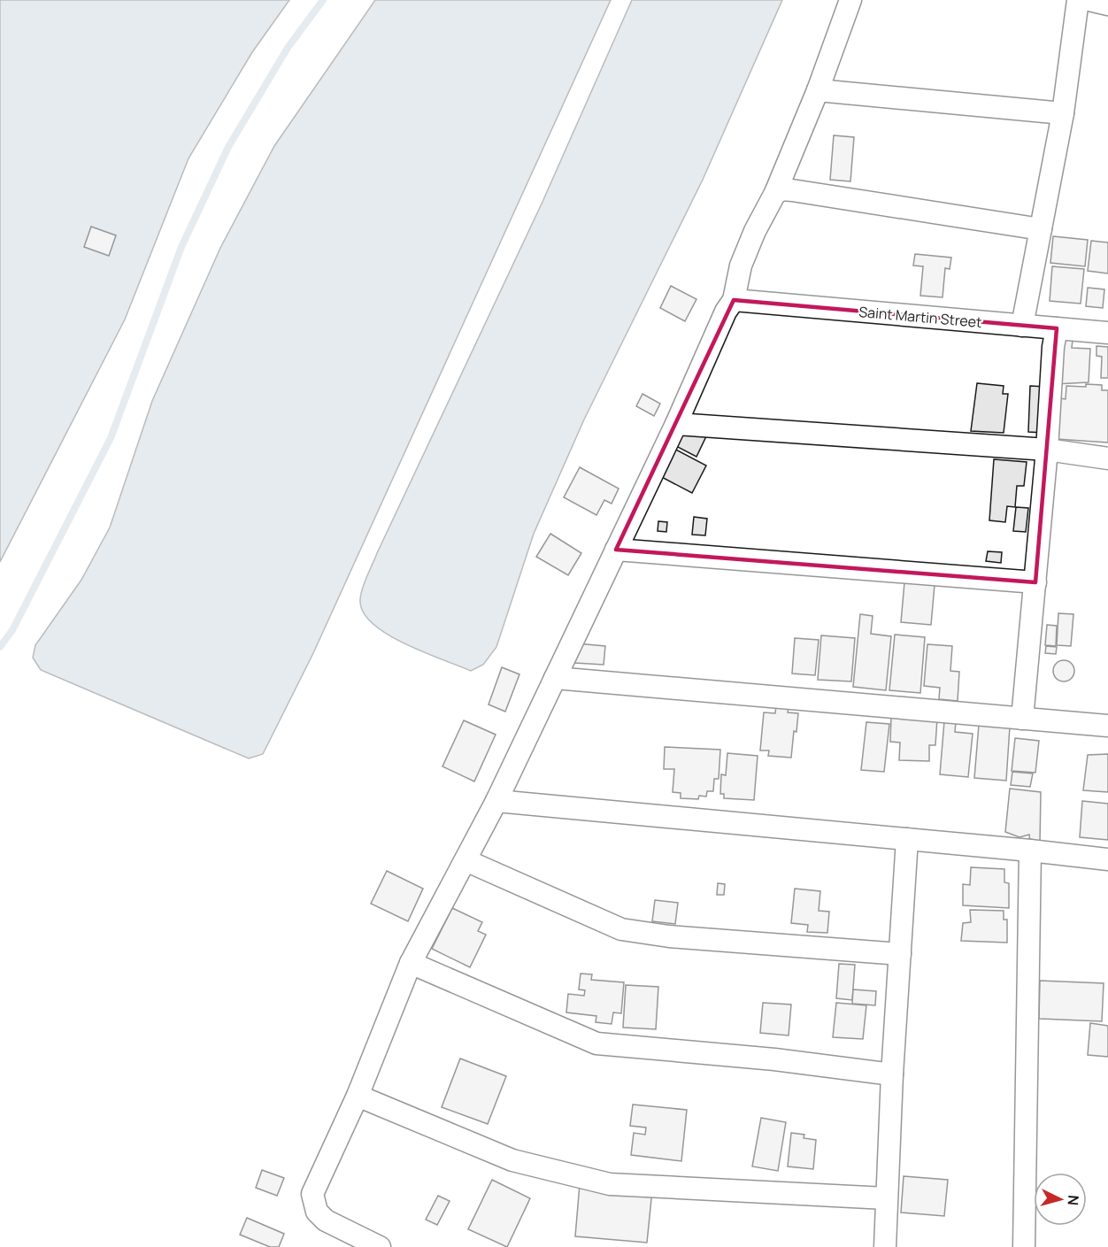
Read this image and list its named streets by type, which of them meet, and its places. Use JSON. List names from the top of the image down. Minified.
{"streets":{"street":["Saint Martin Street"]},"north":"right"}
